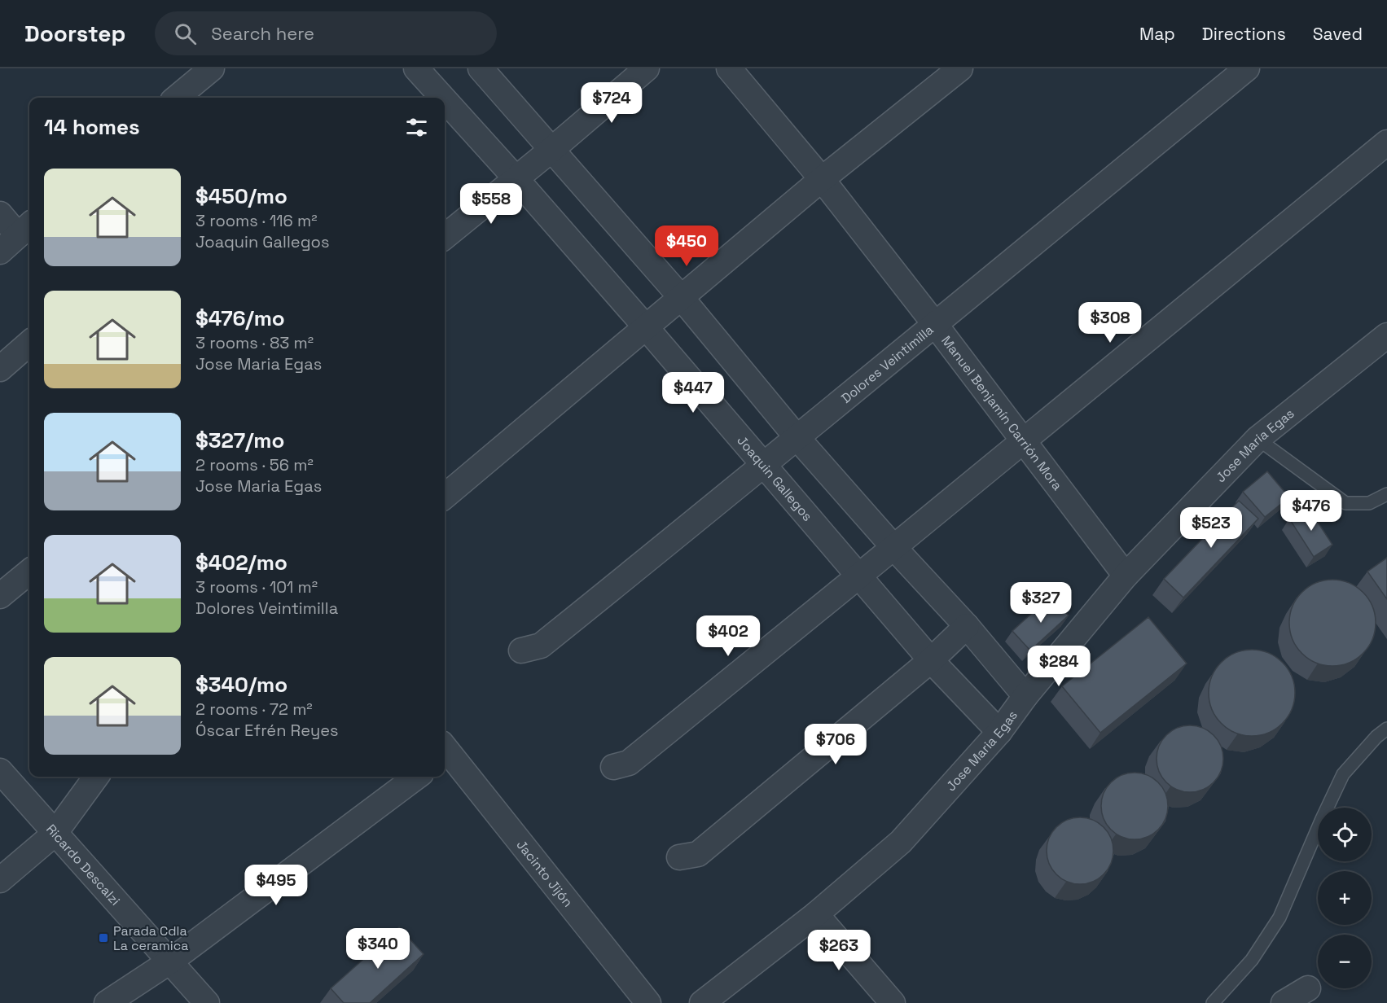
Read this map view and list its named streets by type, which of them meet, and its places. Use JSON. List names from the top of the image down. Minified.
{"streets":{"street":["Dolores Veintimilla","Manuel Benjamín Carrión Mora","Jose Maria Egas","Joaquin Gallegos","Ricardo Descalzi","Jacinto Jijón"]},"crossings":[["Dolores Veintimilla","Manuel Benjamín Carrión Mora"],["Dolores Veintimilla","Joaquin Gallegos"],["Manuel Benjamín Carrión Mora","Jose Maria Egas"],["Jose Maria Egas","Joaquin Gallegos"]],"places":{"transit":["Parada Cdla La ceramica"]},"page":{"header":"Doorstep","search":"Search here","nav":["Map","Directions","Saved"],"price":["$724","$558","$450","$308","$447","$476","$523","$327","$402","$284","$706","$495","$340","$263"],"heading":"14 homes","list":[{"name":"$450/mo","note":"3 rooms · 116 m² · Joaquin Gallegos"},{"name":"$476/mo","note":"3 rooms · 83 m² · Jose Maria Egas"},{"name":"$327/mo","note":"2 rooms · 56 m² · Jose Maria Egas"},{"name":"$402/mo","note":"3 rooms · 101 m² · Dolores Veintimilla"},{"name":"$340/mo","note":"2 rooms · 72 m² · Óscar Efrén Reyes"}],"map_buttons":["+","−"]}}
